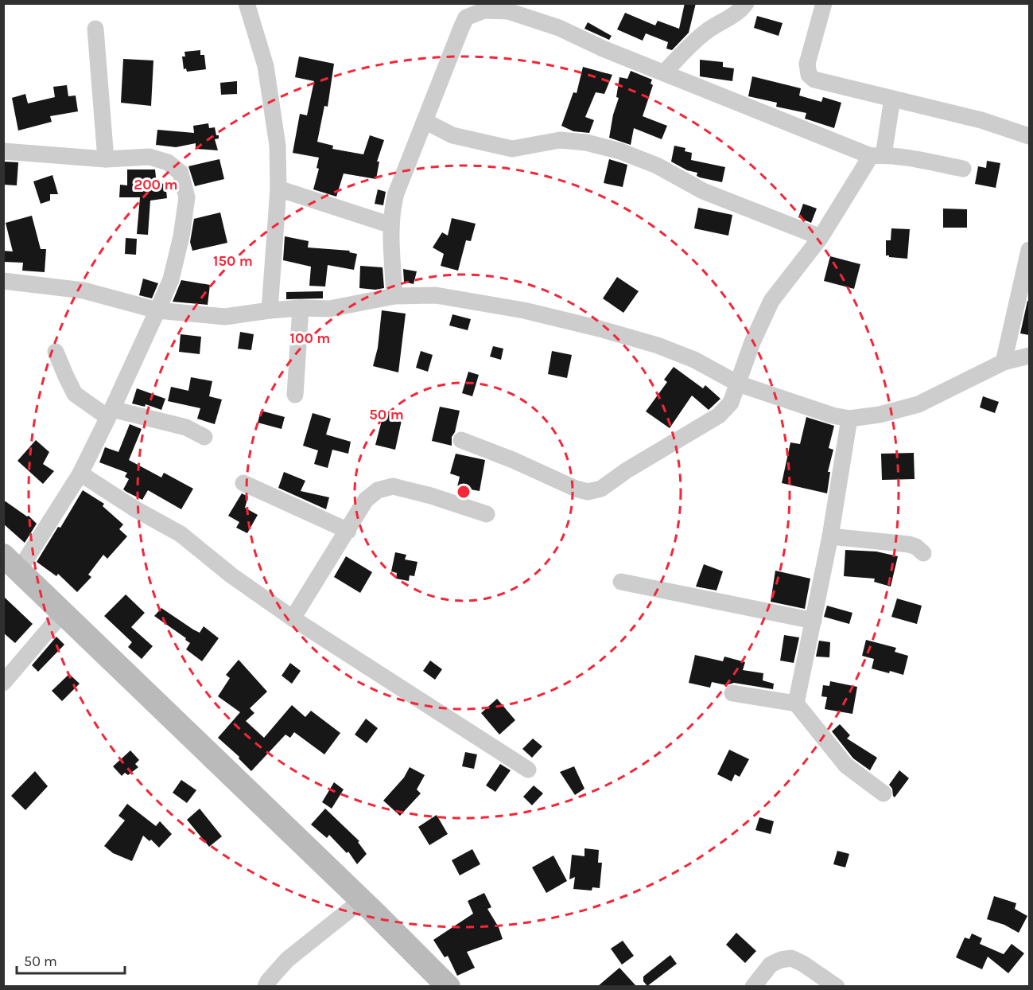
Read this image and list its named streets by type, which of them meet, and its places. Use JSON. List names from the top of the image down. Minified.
{"scale_bar":"50 m","rings":["200 m","150 m","100 m","50 m"]}
